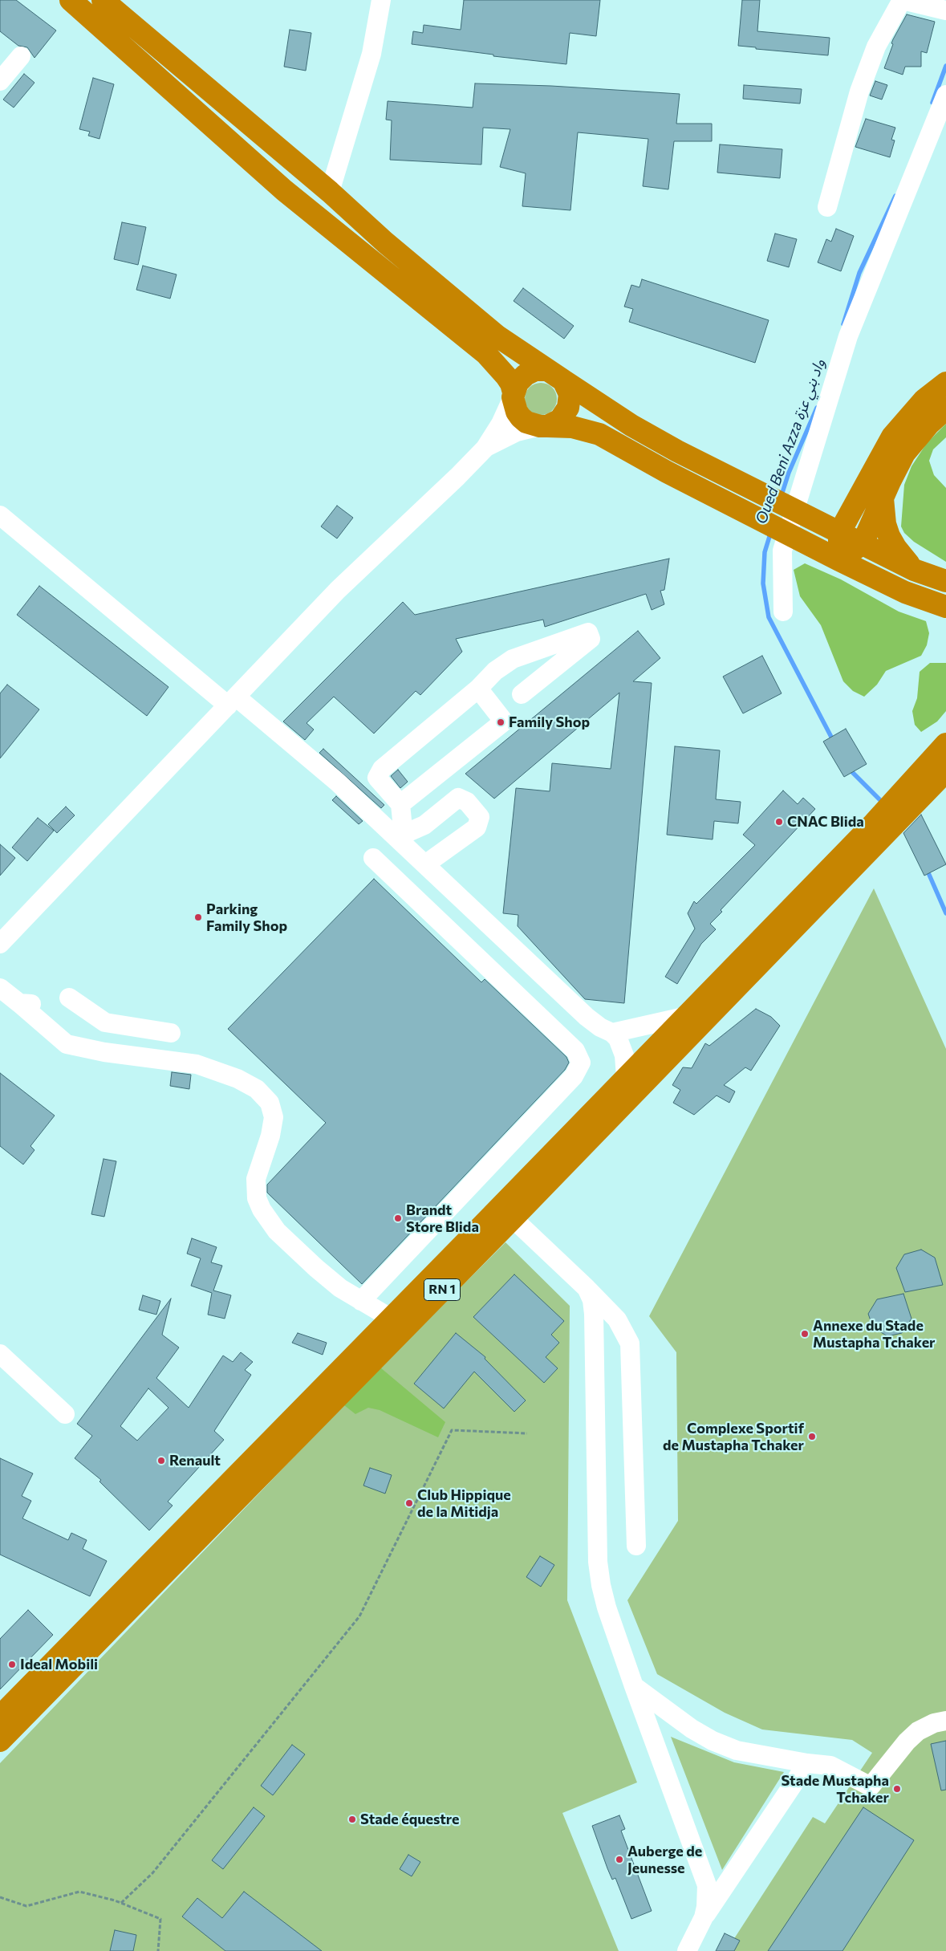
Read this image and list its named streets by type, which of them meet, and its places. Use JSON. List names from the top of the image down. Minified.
{"streets":{"highway":["RN 1"]},"water":["Oued Beni Azza واد بني عزة"],"places":["Family Shop","CNAC Blida","Parking Family Shop","Brandt Store Blida","Annexe du Stade Mustapha Tchaker","Complexe Sportif de Mustapha Tchaker","Renault","Club Hippique de la Mitidja","Ideal Mobili","Stade Mustapha Tchaker","Stade équestre","Auberge de Jeunesse"]}
